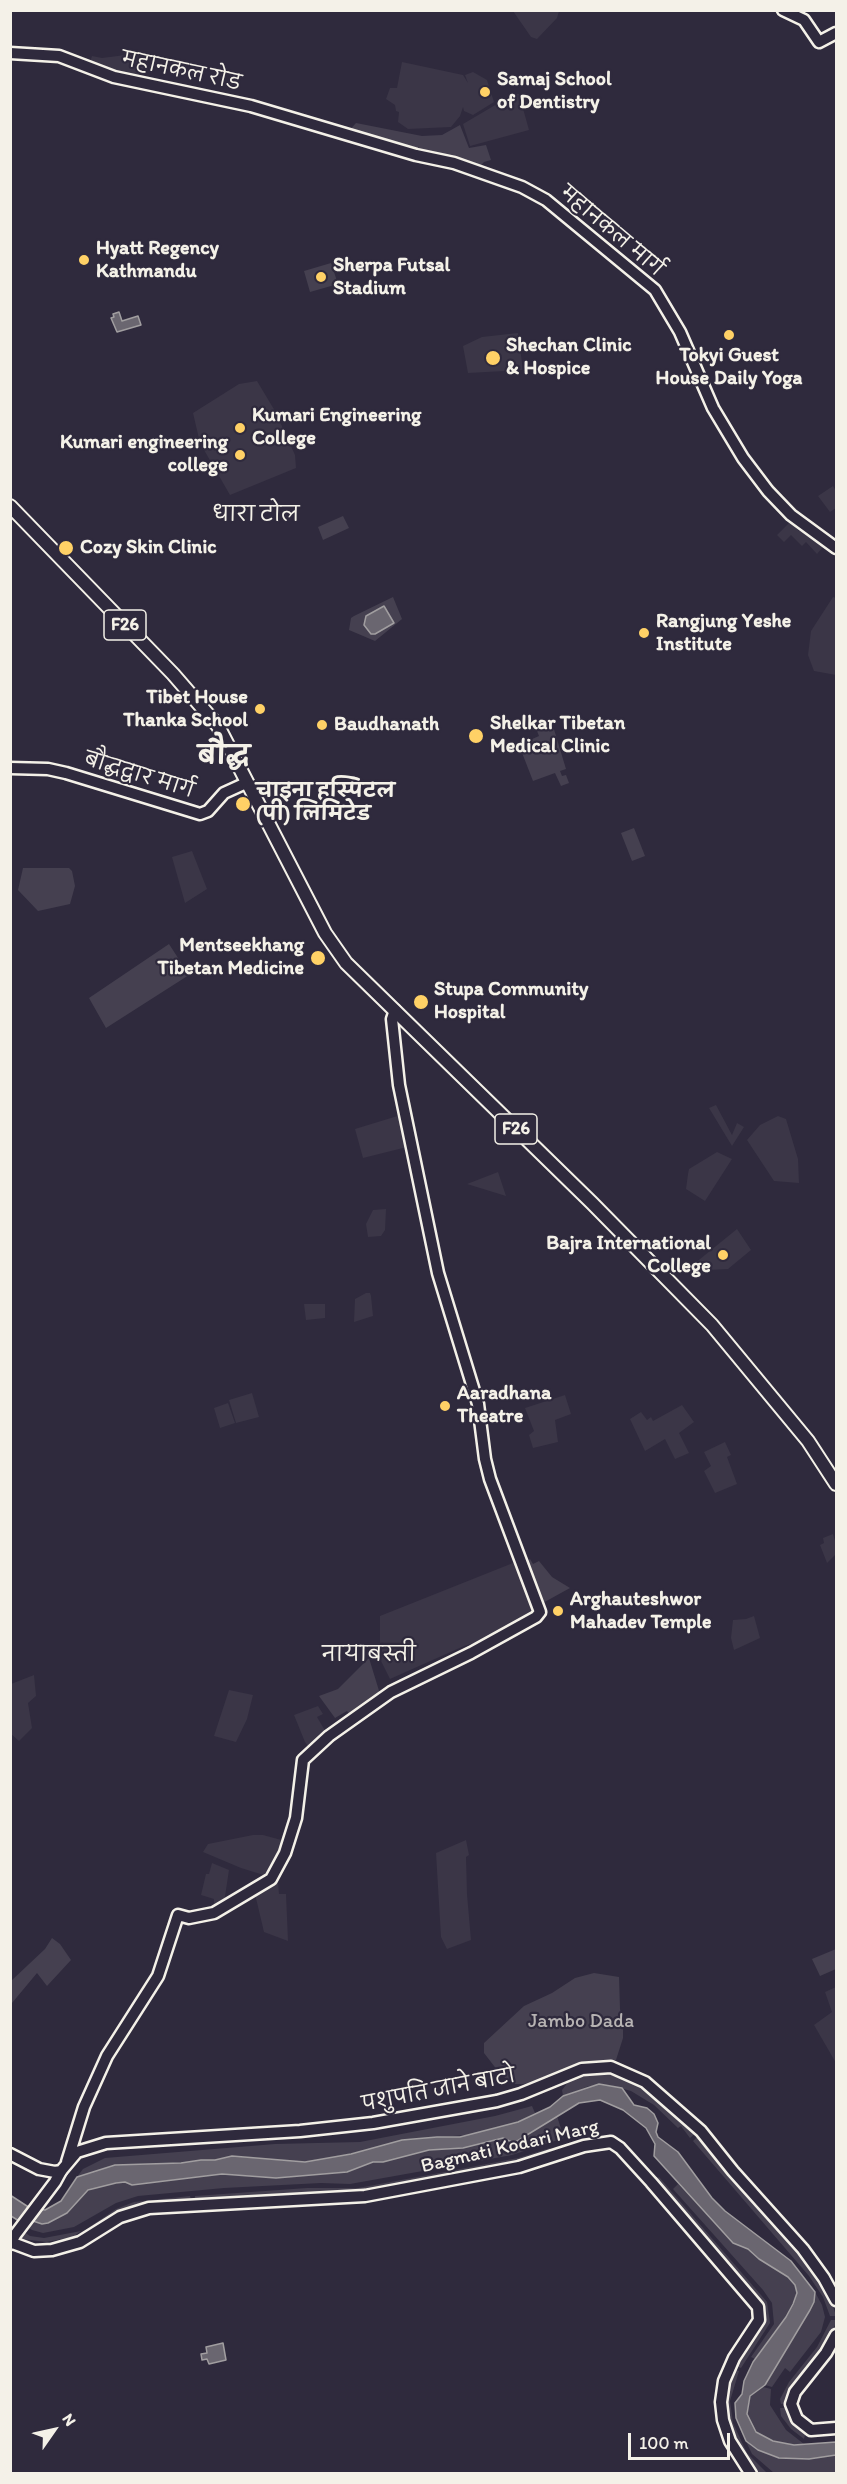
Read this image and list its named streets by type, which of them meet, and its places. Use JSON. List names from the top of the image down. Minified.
{"streets":{"main road":["महानकल रोड","महानकल मार्ग","F26","बौद्धद्वार मार्ग","पशुपति जाने बाटो","Bagmati Kodari Marg"]},"crossings":[["महानकल रोड","महानकल मार्ग"],["F26","बौद्धद्वार मार्ग"]],"districts":["धारा टोल","बौद्ध","नायाबस्ती"],"parks":["Jambo Dada"],"places":["Samaj School of Dentistry","Hyatt Regency Kathmandu","Sherpa Futsal Stadium","Tokyi Guest House Daily Yoga","Shechan Clinic & Hospice","Kumari Engineering College","Kumari engineering college","Cozy Skin Clinic","Rangjung Yeshe Institute","Tibet House Thanka School","Baudhanath","Shelkar Tibetan Medical Clinic","चाइना हस्पिटल (पी) लिमिटेड","Mentseekhang Tibetan Medicine","Stupa Community Hospital","Bajra International College","Aaradhana Theatre","Arghauteshwor Mahadev Temple"],"scale_bar":"100 m","north":"top right"}
